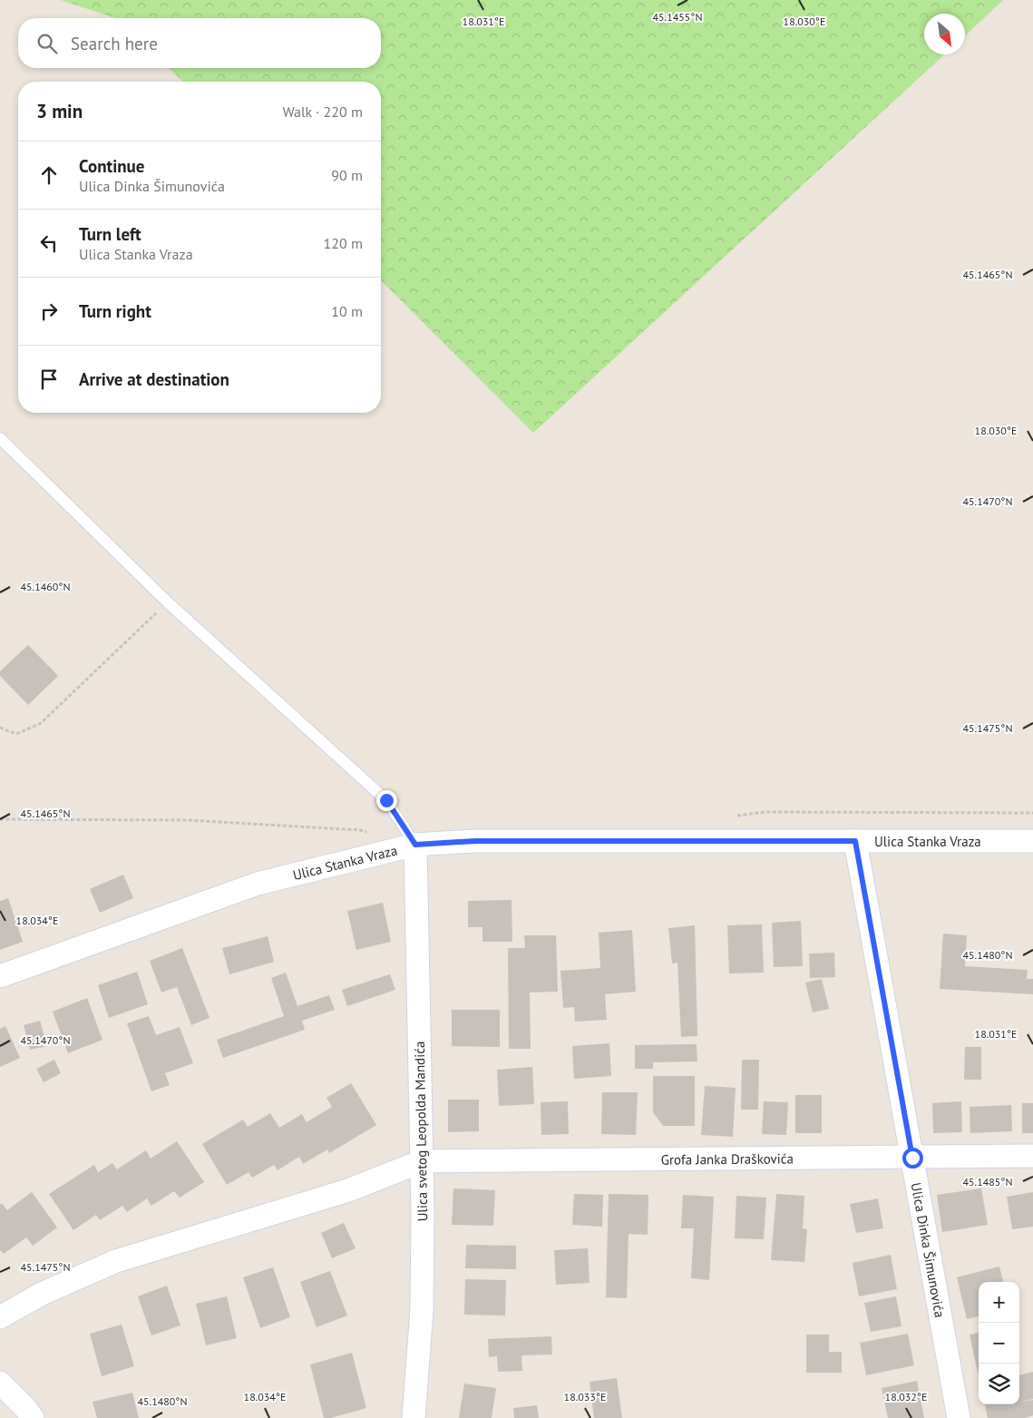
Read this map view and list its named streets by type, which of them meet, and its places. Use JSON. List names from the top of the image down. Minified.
{"streets":{"street":["Ulica Stanka Vraza","Ulica svetog Leopolda Mandića","Grofa Janka Draškovića","Ulica Dinka Šimunovića"]},"crossings":[["Ulica Stanka Vraza","Ulica svetog Leopolda Mandića"],["Ulica Stanka Vraza","Ulica Dinka Šimunovića"],["Ulica svetog Leopolda Mandića","Grofa Janka Draškovića"],["Grofa Janka Draškovića","Ulica Dinka Šimunovića"]],"north":"bottom right","page":{"search":"Search here","heading":["3 min","Walk · 220 m"],"list":[["Continue","Ulica Dinka Šimunovića","90 m"],["Turn left","Ulica Stanka Vraza","120 m"],["Turn right","10 m"],"Arrive at destination"],"map_buttons":["+","−"]},"coordinates":["45.1455°N","18.030°E","18.031°E","45.1465°N","45.1470°N","45.1460°N","45.1475°N","18.034°E","45.1480°N","45.1485°N","18.033°E","18.032°E"]}
